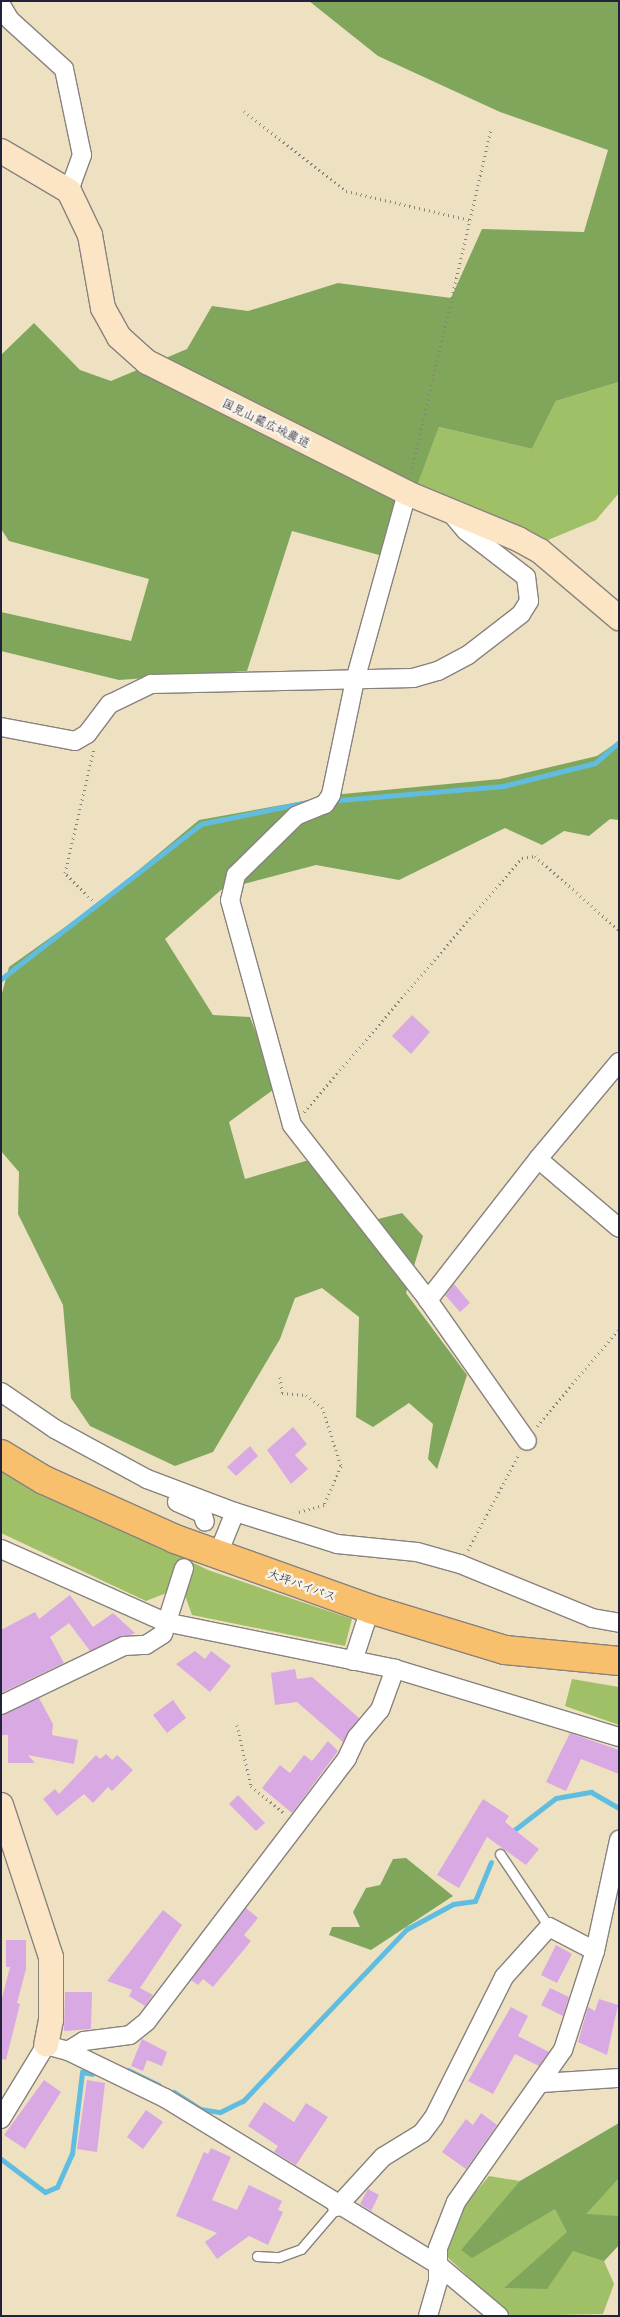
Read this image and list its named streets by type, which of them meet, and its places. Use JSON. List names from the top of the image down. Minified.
{"streets":{"highway":["大坪バイパス"],"street":["国見山麓広域農道"]}}
